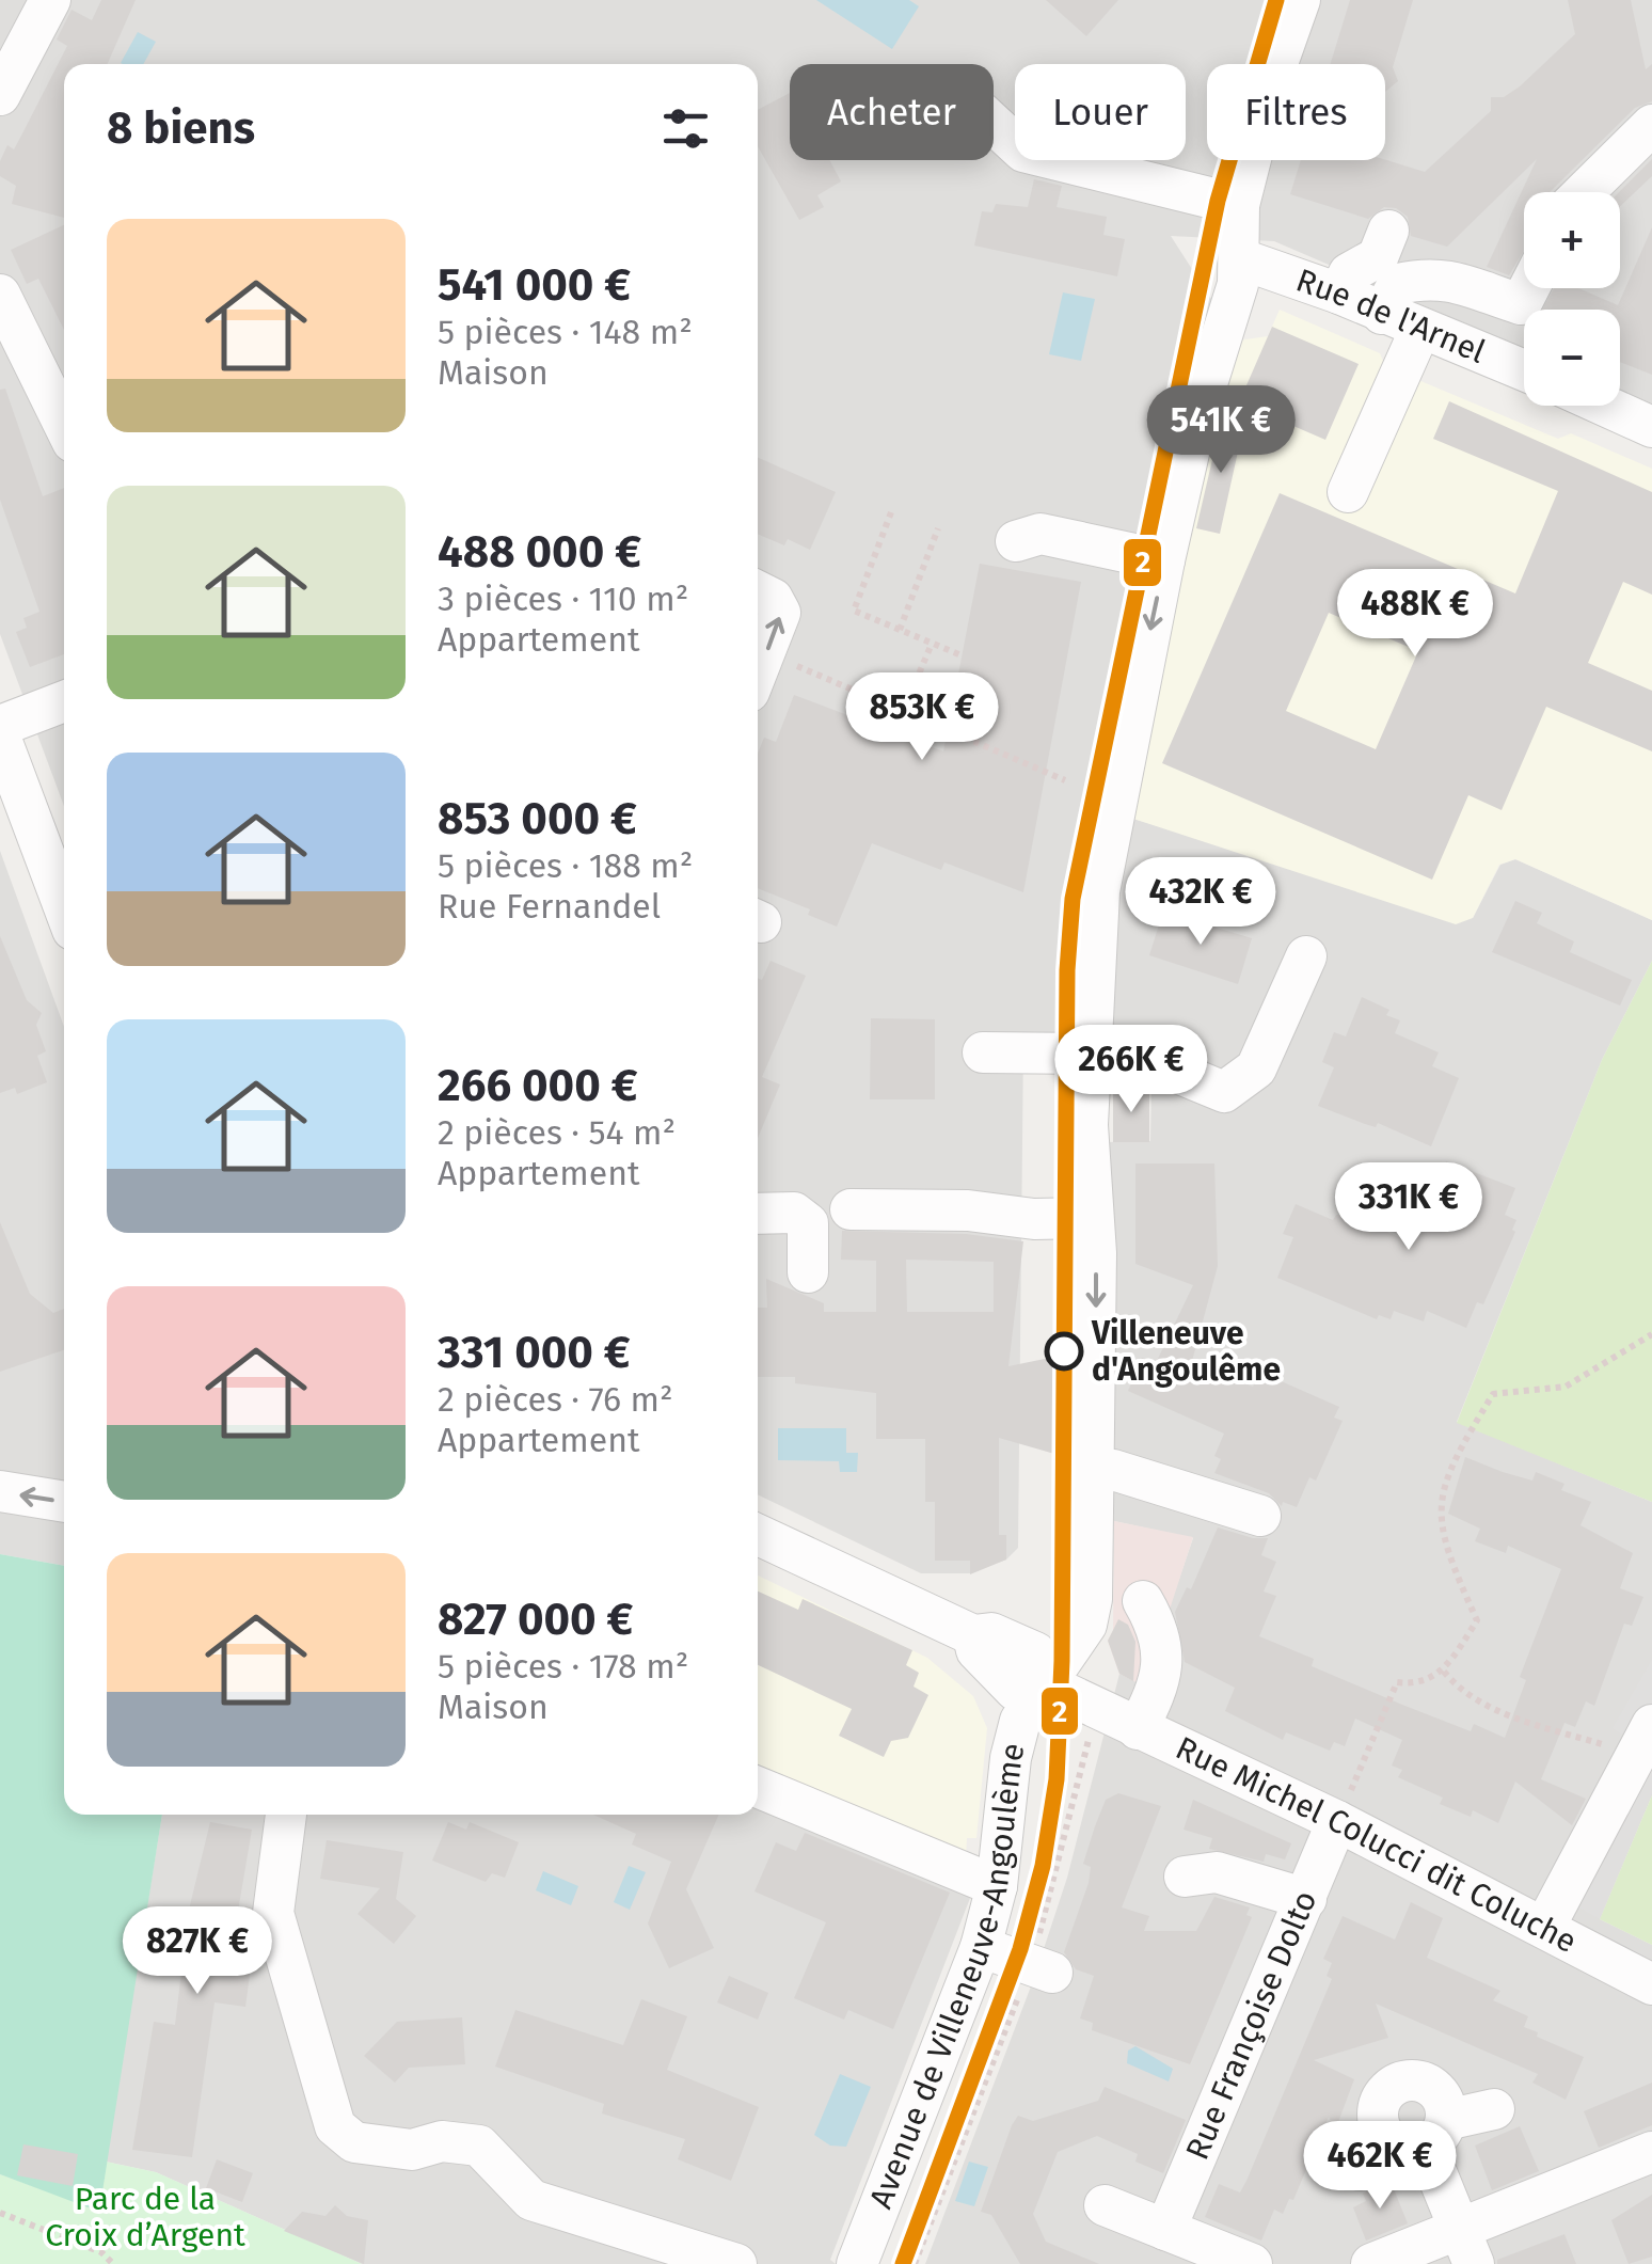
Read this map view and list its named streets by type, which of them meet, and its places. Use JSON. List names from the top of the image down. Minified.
{"streets":{"street":["Rue de l'Arnel","Rue Michel Colucci dit Coluche","Avenue de Villeneuve-Angoulème","Rue Françoise Dolto"]},"crossings":[["Rue de l'Arnel","Avenue de Villeneuve-Angoulème"],["Rue Michel Colucci dit Coluche","Avenue de Villeneuve-Angoulème"],["Rue Michel Colucci dit Coluche","Rue Françoise Dolto"]],"parks":["Parc de la Croix d’Argent"],"places":["Villeneuve d'Angoulême"],"lines":["tram line 2"],"page":{"chip":["Acheter","Louer","Filtres"],"heading":"8 biens","map_buttons":["+","−"],"list":[{"name":"541 000 €","note":"5 pièces · 148 m² · Maison"},{"name":"488 000 €","note":"3 pièces · 110 m² · Appartement"},{"name":"853 000 €","note":"5 pièces · 188 m² · Rue Fernandel"},{"name":"266 000 €","note":"2 pièces · 54 m² · Appartement"},{"name":"331 000 €","note":"2 pièces · 76 m² · Appartement"},{"name":"827 000 €","note":"5 pièces · 178 m² · Maison"}],"price":["541K €","488K €","853K €","432K €","266K €","331K €","827K €","462K €"]}}
